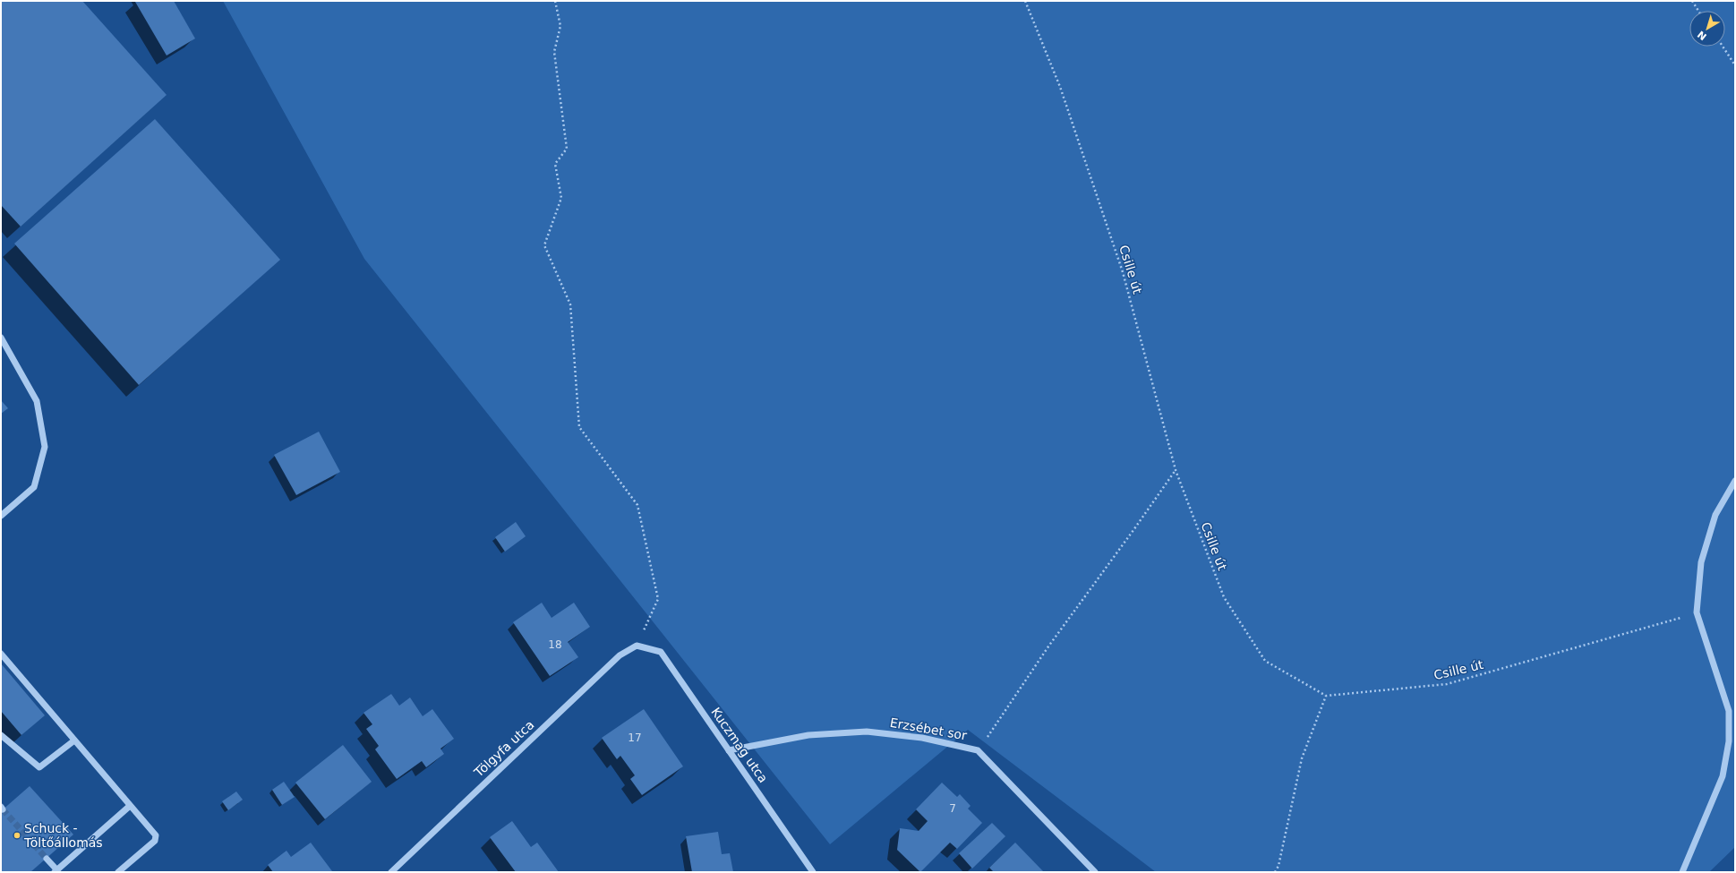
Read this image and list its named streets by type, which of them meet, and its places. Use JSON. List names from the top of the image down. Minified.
{"streets":{"street":["Erzsébet sor","Kuczmag utca","Tölgyfa utca"],"path":["Csille út"]},"crossings":[["Erzsébet sor","Kuczmag utca"],["Kuczmag utca","Tölgyfa utca"]],"places":["Schuck - Töltőállomás"],"house_numbers":["18","17","7"],"north":"bottom left"}
